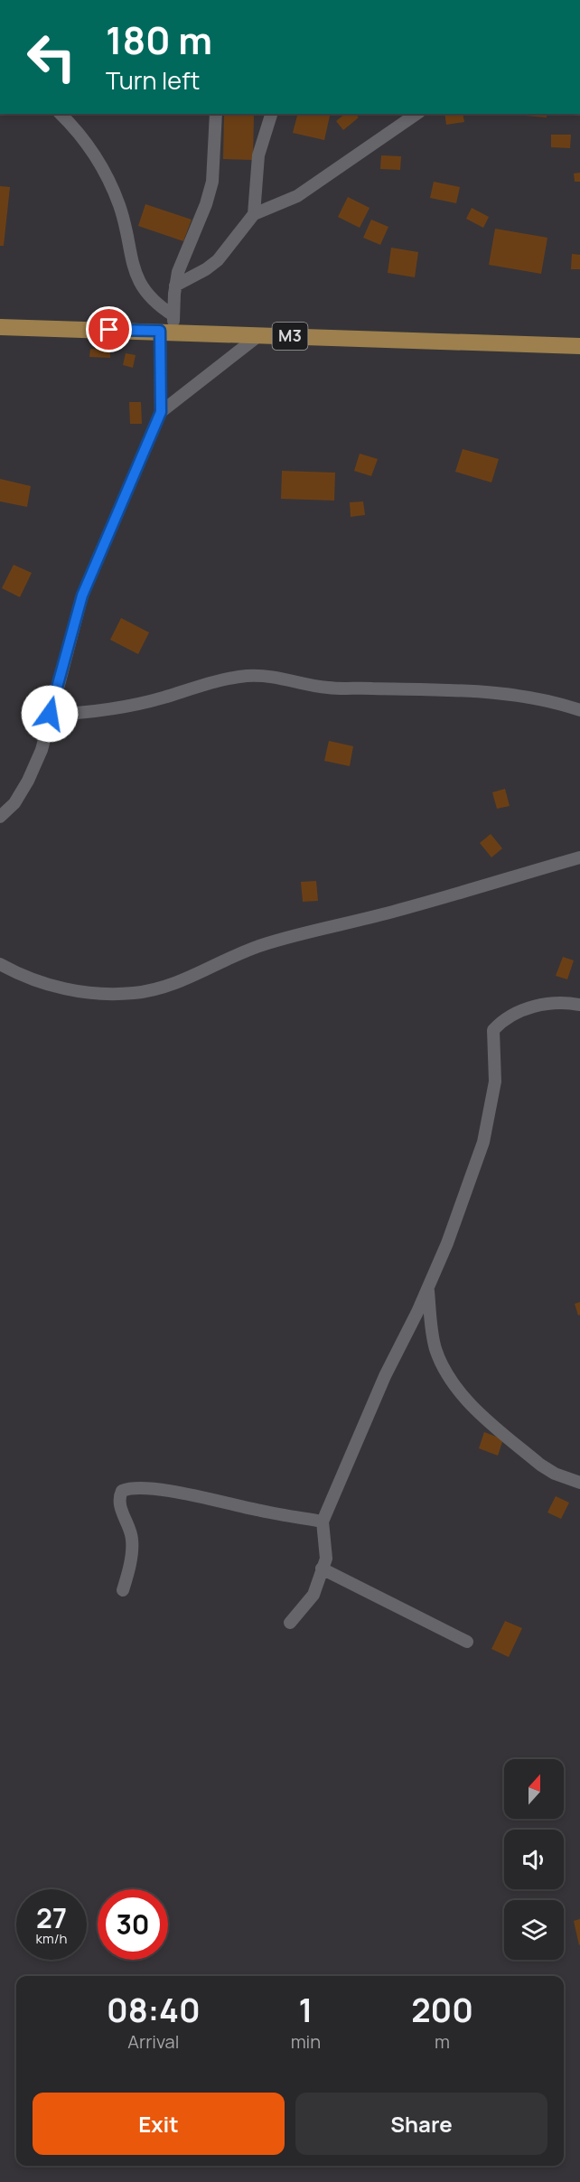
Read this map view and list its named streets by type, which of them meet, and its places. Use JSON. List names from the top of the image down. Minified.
{"streets":{"main road":["M3"]},"north":"top","page":{"turn":["180 m","Turn left"],"speed":"27 km/h","limit":"30","eta":["08:40","Arrival","1","min","200","m"],"buttons":["Exit","Share"]}}
